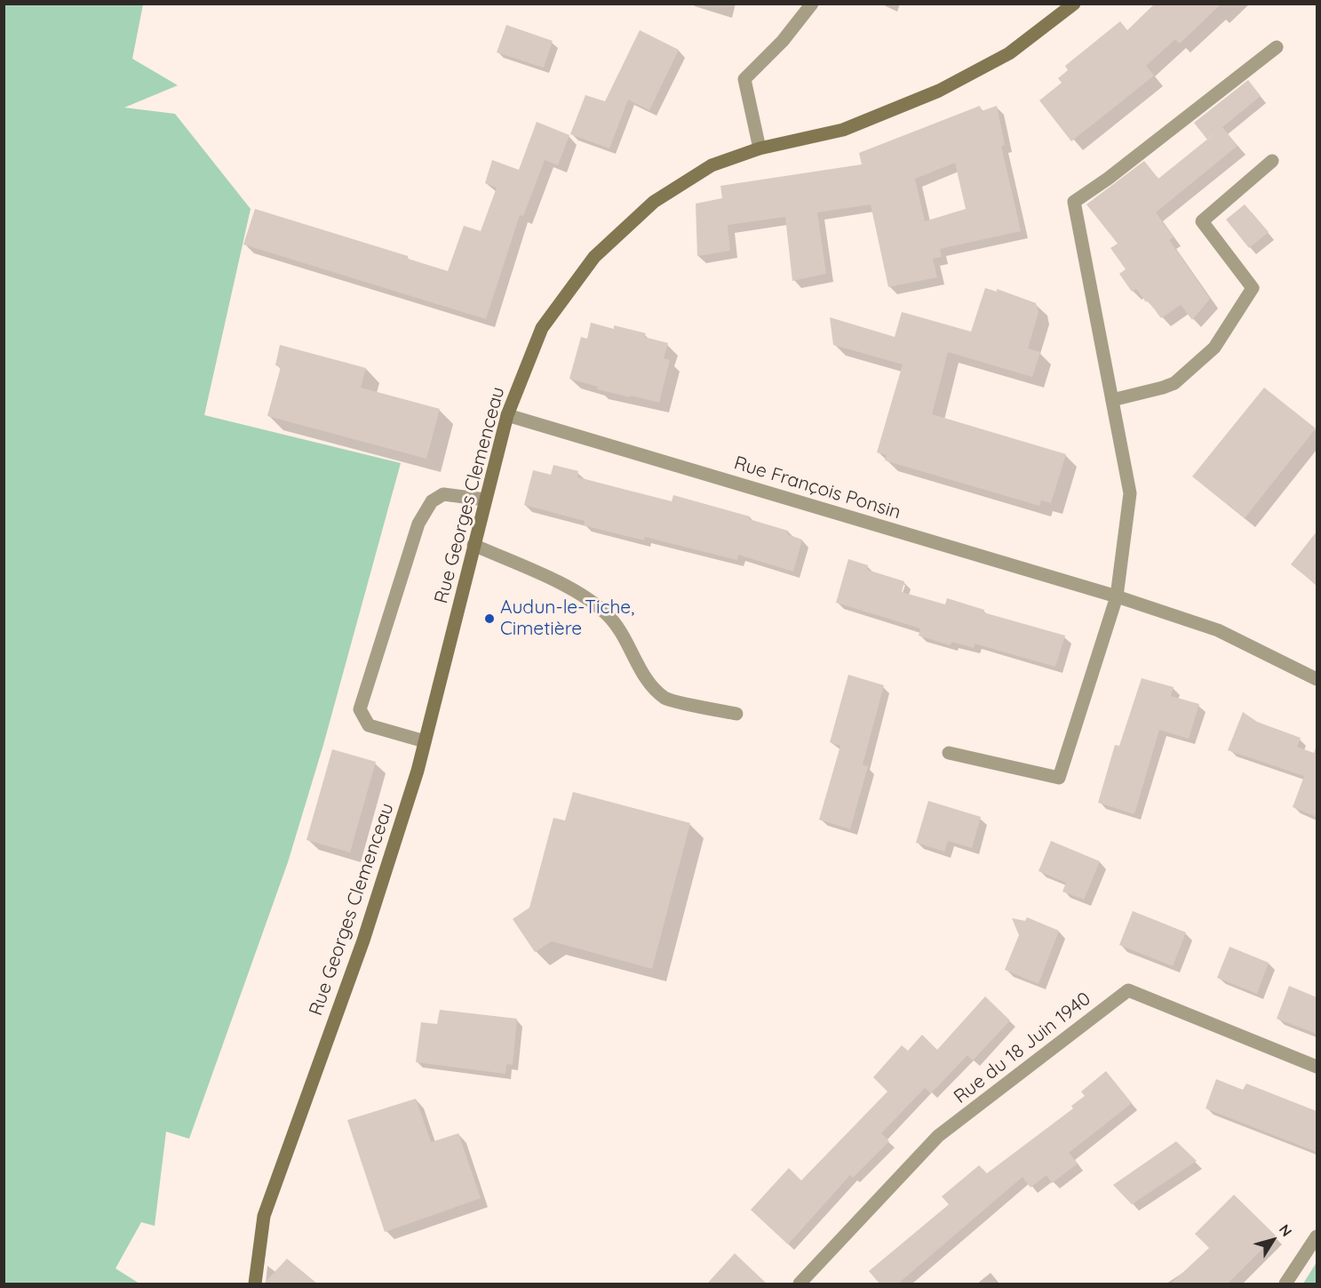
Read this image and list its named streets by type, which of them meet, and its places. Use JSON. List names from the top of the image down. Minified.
{"streets":{"main road":["Rue Georges Clemenceau"],"street":["Rue François Ponsin","Rue du 18 Juin 1940"]},"crossings":[["Rue François Ponsin","Rue Georges Clemenceau"]],"places":["Audun-le-Tiche, Cimetière"],"north":"top right"}
